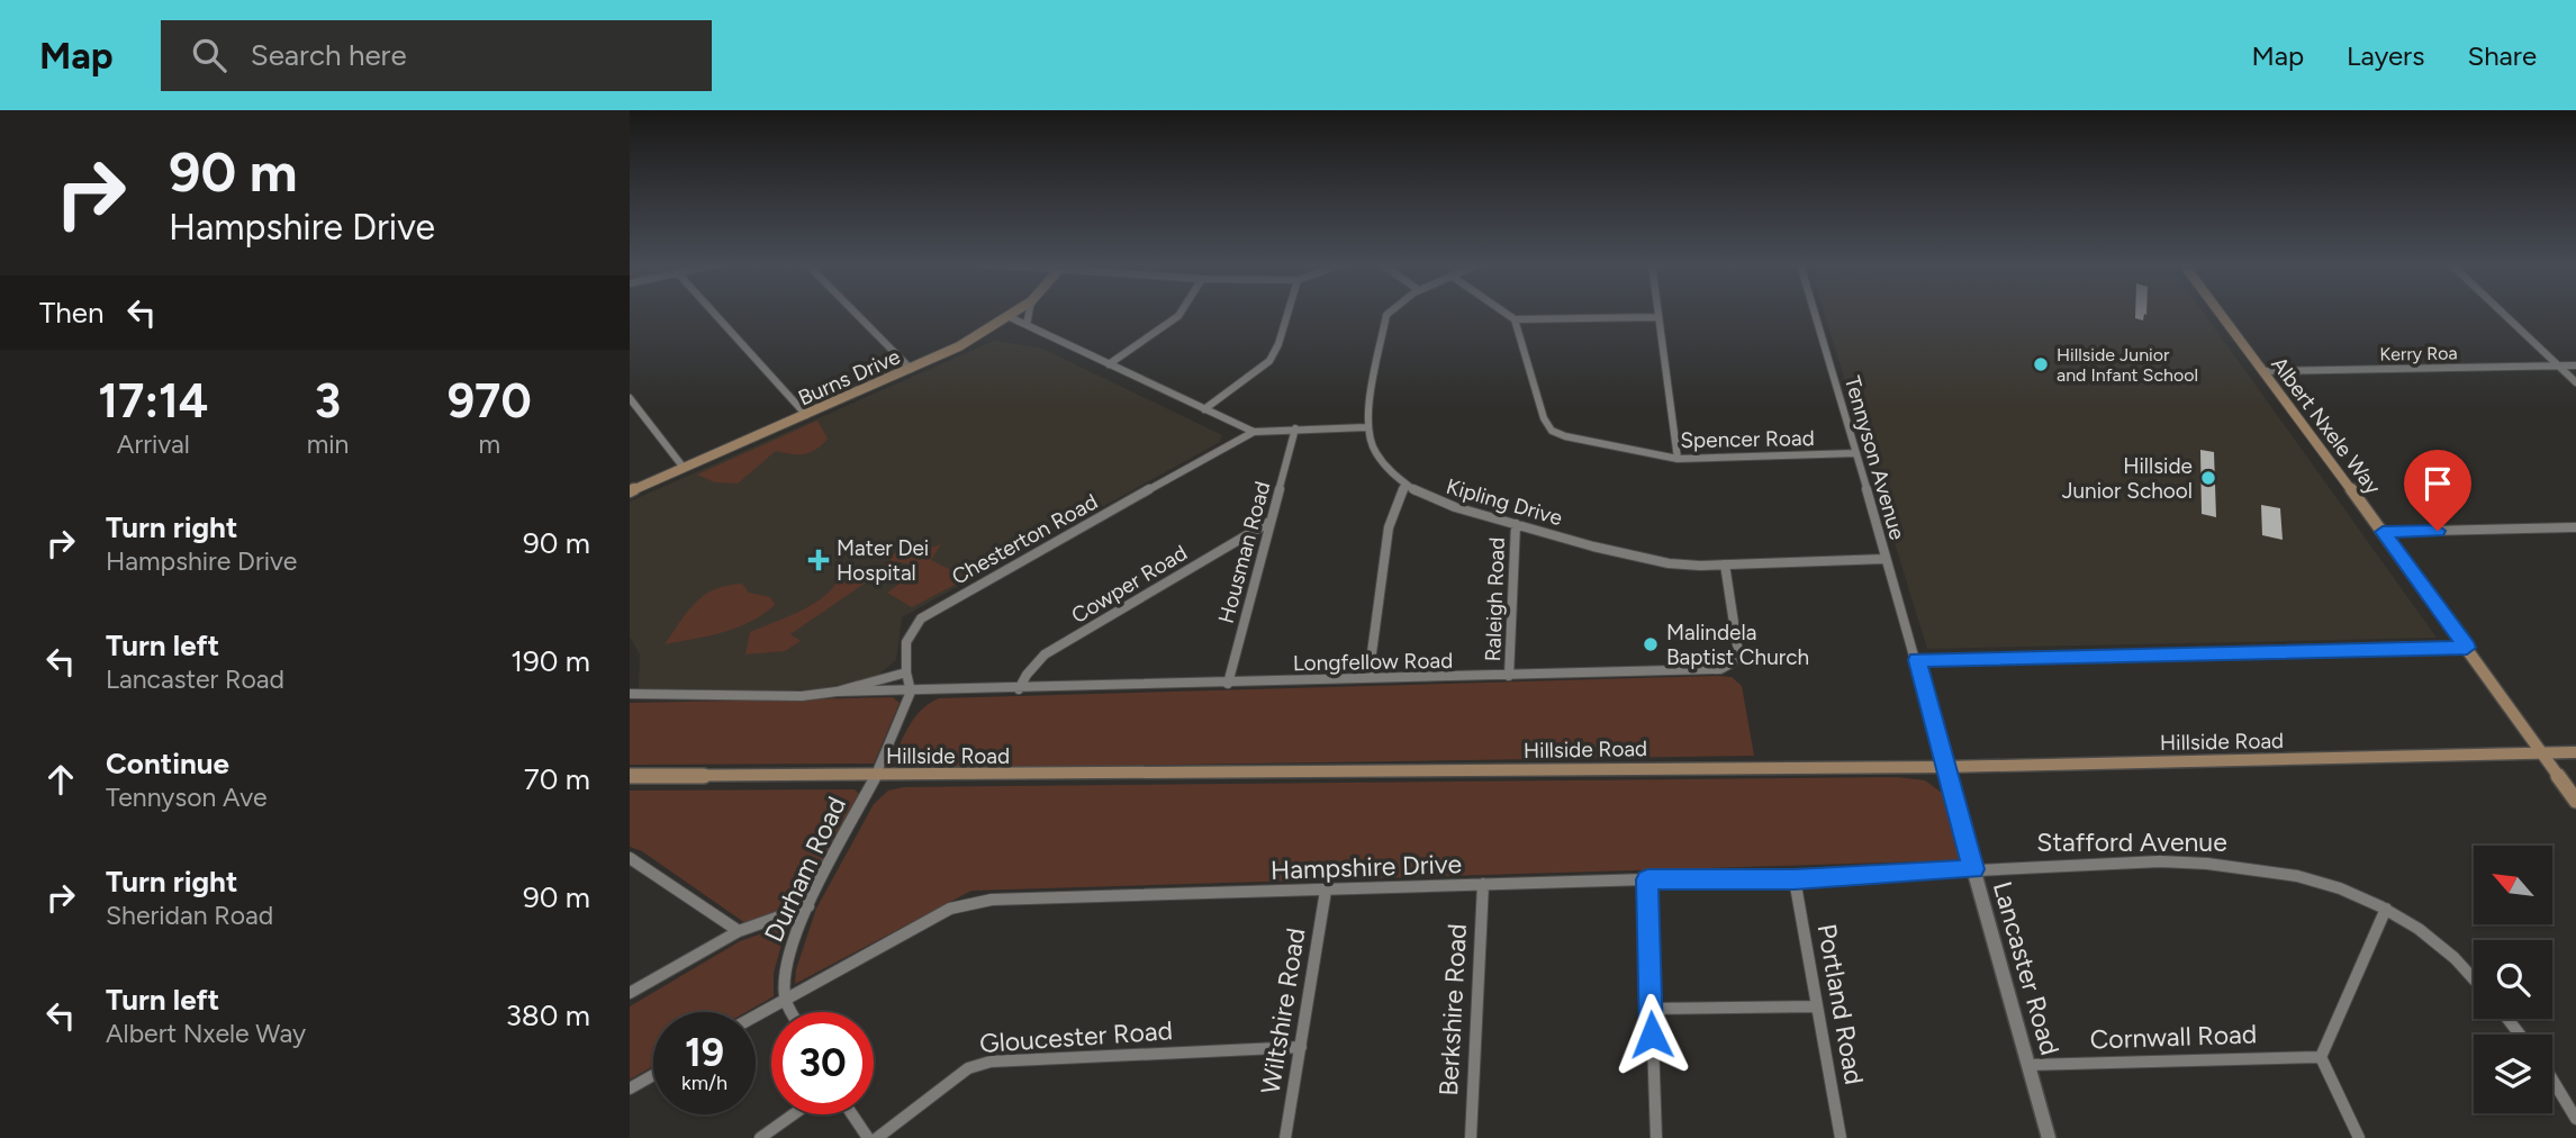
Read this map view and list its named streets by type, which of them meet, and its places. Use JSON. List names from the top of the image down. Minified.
{"streets":{"main road":["Burns Drive","Albert Nxele Way","Hillside Road"],"street":["Kerry Roa","Spencer Road","Tennyson Avenue","Kipling Drive","Chesterton Road","Housman Road","Cowper Road","Raleigh Road","Longfellow Road","Stafford Avenue","Hampshire Drive","Durham Road","Lancaster Road","Portland Road","Berkshire Road","Wiltshire Road","Gloucester Road","Cornwall Road"]},"crossings":[["Kerry Roa","Albert Nxele Way"],["Albert Nxele Way","Hillside Road"],["Spencer Road","Tennyson Avenue"],["Tennyson Avenue","Kipling Drive"],["Tennyson Avenue","Hillside Road"],["Tennyson Avenue","Lancaster Road"],["Kipling Drive","Raleigh Road"],["Kipling Drive","Longfellow Road"],["Chesterton Road","Longfellow Road"],["Housman Road","Cowper Road"],["Housman Road","Longfellow Road"],["Cowper Road","Longfellow Road"],["Raleigh Road","Longfellow Road"],["Hillside Road","Durham Road"],["Hillside Road","Lancaster Road"],["Stafford Avenue","Hampshire Drive"],["Stafford Avenue","Lancaster Road"],["Hampshire Drive","Durham Road"],["Hampshire Drive","Lancaster Road"],["Hampshire Drive","Portland Road"],["Hampshire Drive","Berkshire Road"],["Hampshire Drive","Wiltshire Road"],["Lancaster Road","Cornwall Road"],["Wiltshire Road","Gloucester Road"]],"places":{"other":["Hillside Junior and Infant School","Hillside Junior School","Malindela Baptist Church"],"health":["Mater Dei Hospital"]},"north":"top left","page":{"header":"Map","search":"Search here","nav":["Map","Layers","Share"],"turn":["90 m","Hampshire Drive"],"then":"Then","eta":["17:14","Arrival","3","min","970","m"],"list":[{"name":"Turn right","note":"Hampshire Drive","value":"90 m"},{"name":"Turn left","note":"Lancaster Road","value":"190 m"},{"name":"Continue","note":"Tennyson Ave","value":"70 m"},{"name":"Turn right","note":"Sheridan Road","value":"90 m"},{"name":"Turn left","note":"Albert Nxele Way","value":"380 m"}],"speed":"19 km/h","limit":"30"}}
